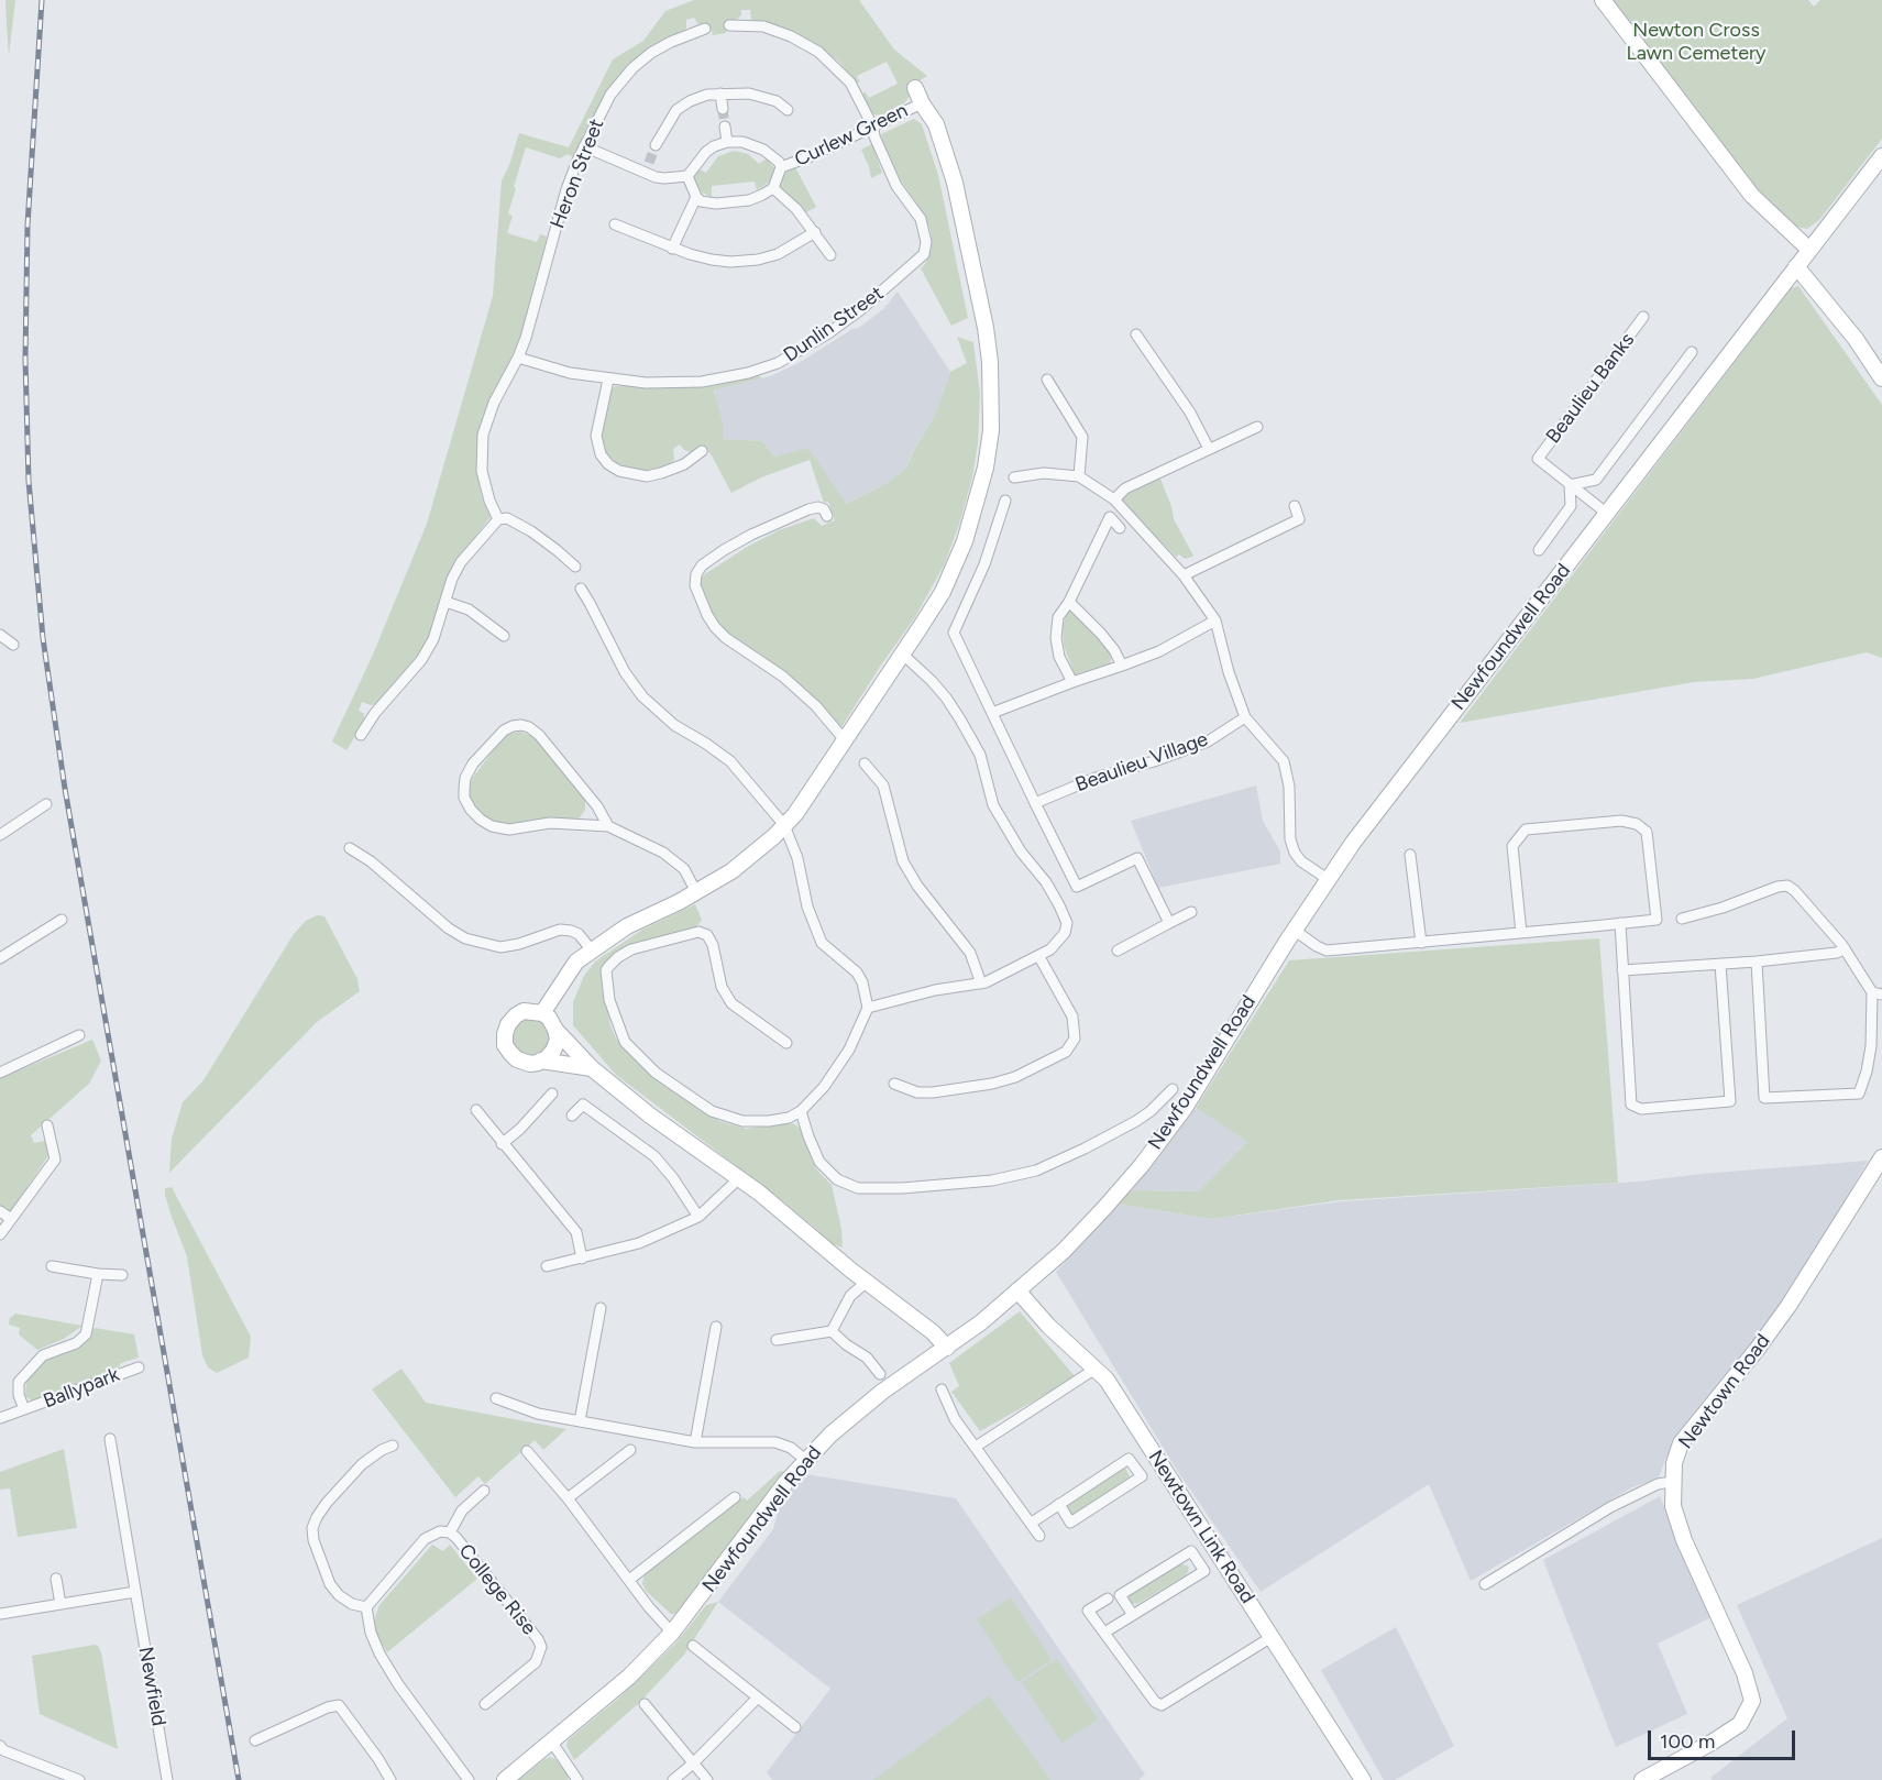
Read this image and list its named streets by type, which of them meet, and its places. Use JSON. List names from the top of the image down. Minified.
{"streets":{"street":["Curlew Green","Heron Street","Dunlin Street","Beaulieu Banks","Newfoundwell Road","Beaulieu Village","Ballypark","Newtown Road","Newtown Link Road","College Rise","Newfield"]},"crossings":[["Curlew Green","Dunlin Street"],["Heron Street","Dunlin Street"],["Beaulieu Banks","Newfoundwell Road"],["Newfoundwell Road","Newtown Link Road"]],"parks":["Newton Cross Lawn Cemetery"],"scale_bar":"100 m"}
